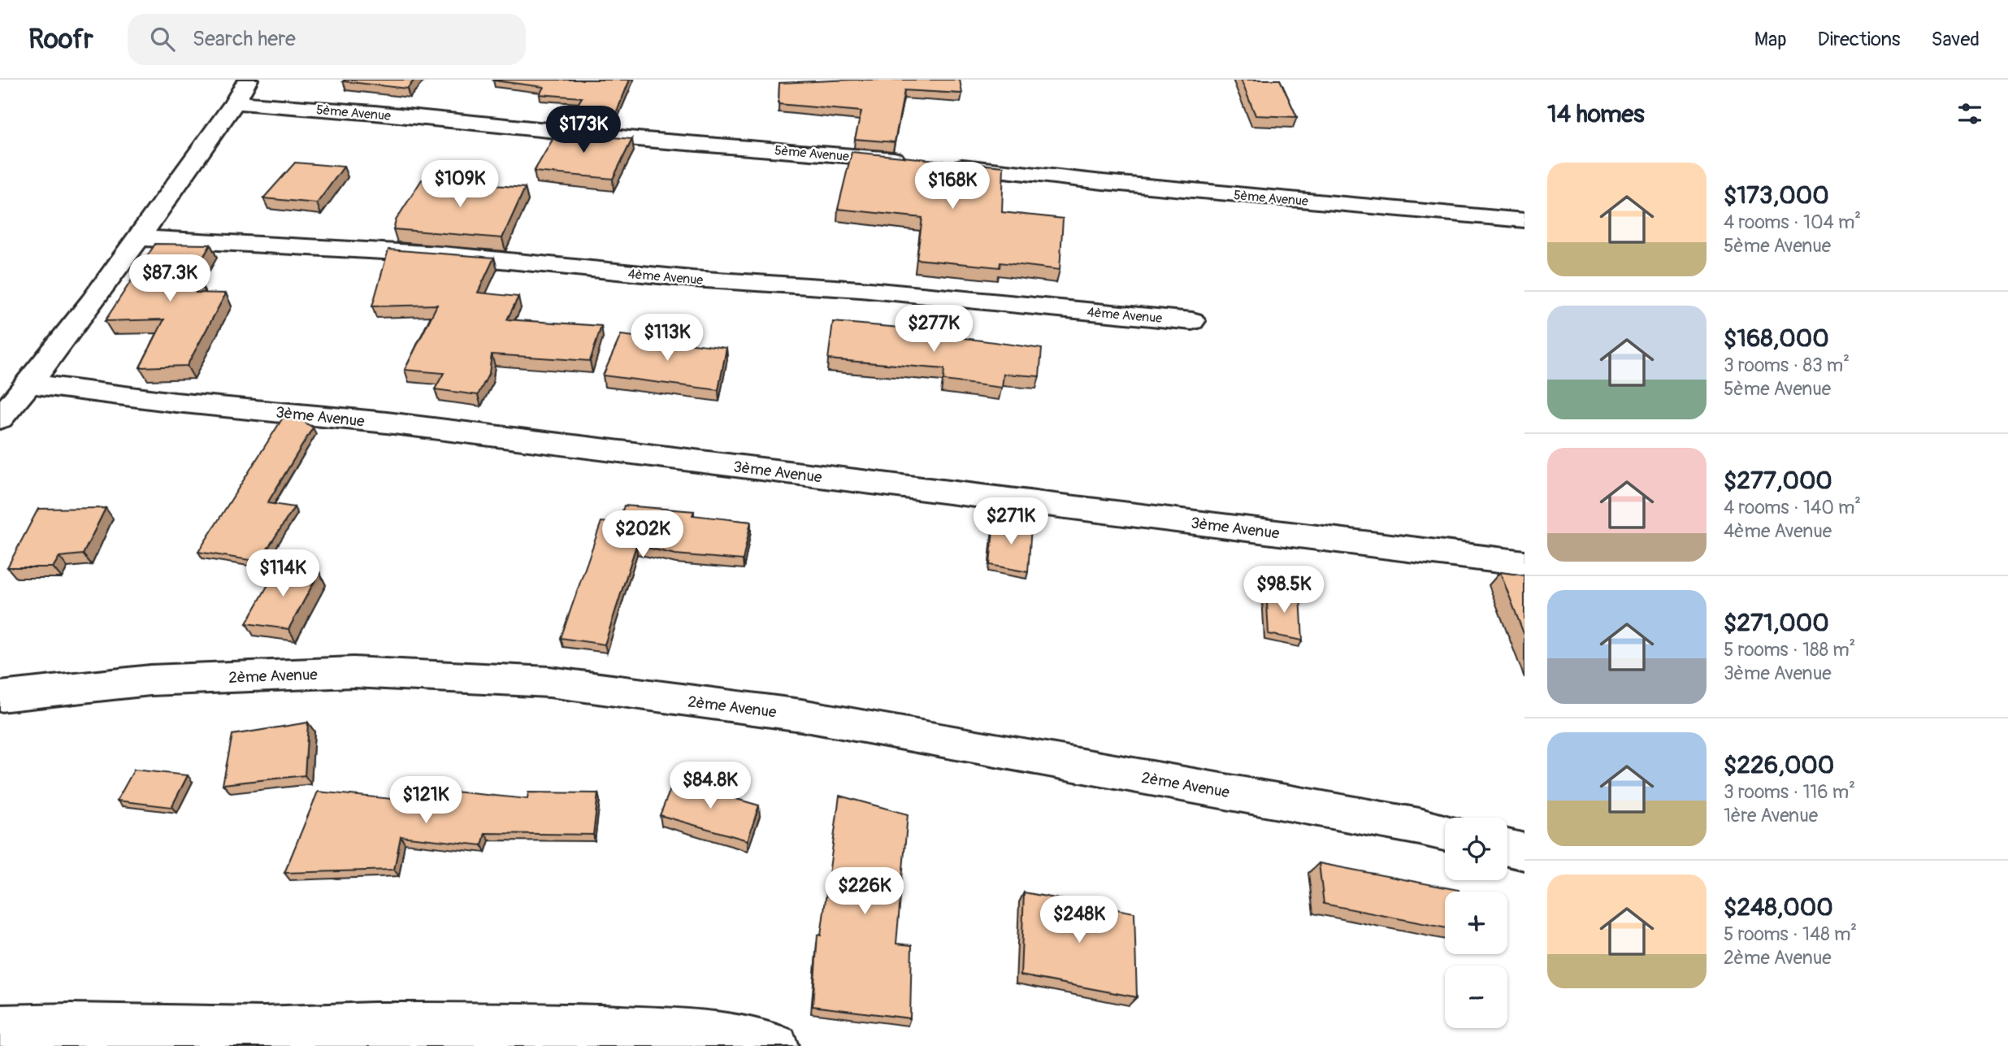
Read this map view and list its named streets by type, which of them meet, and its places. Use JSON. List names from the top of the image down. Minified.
{"streets":{"street":["5ème Avenue","4ème Avenue","3ème Avenue","2ème Avenue"]},"page":{"header":"Roofr","search":"Search here","nav":["Map","Directions","Saved"],"heading":"14 homes","price":["$173K","$109K","$168K","$87.3K","$277K","$113K","$271K","$202K","$114K","$98.5K","$84.8K","$121K","$226K","$248K"],"list":[{"name":"$173,000","note":"4 rooms · 104 m² · 5ème Avenue"},{"name":"$168,000","note":"3 rooms · 83 m² · 5ème Avenue"},{"name":"$277,000","note":"4 rooms · 140 m² · 4ème Avenue"},{"name":"$271,000","note":"5 rooms · 188 m² · 3ème Avenue"},{"name":"$226,000","note":"3 rooms · 116 m² · 1ère Avenue"},{"name":"$248,000","note":"5 rooms · 148 m² · 2ème Avenue"}],"map_buttons":["+","−"]}}
